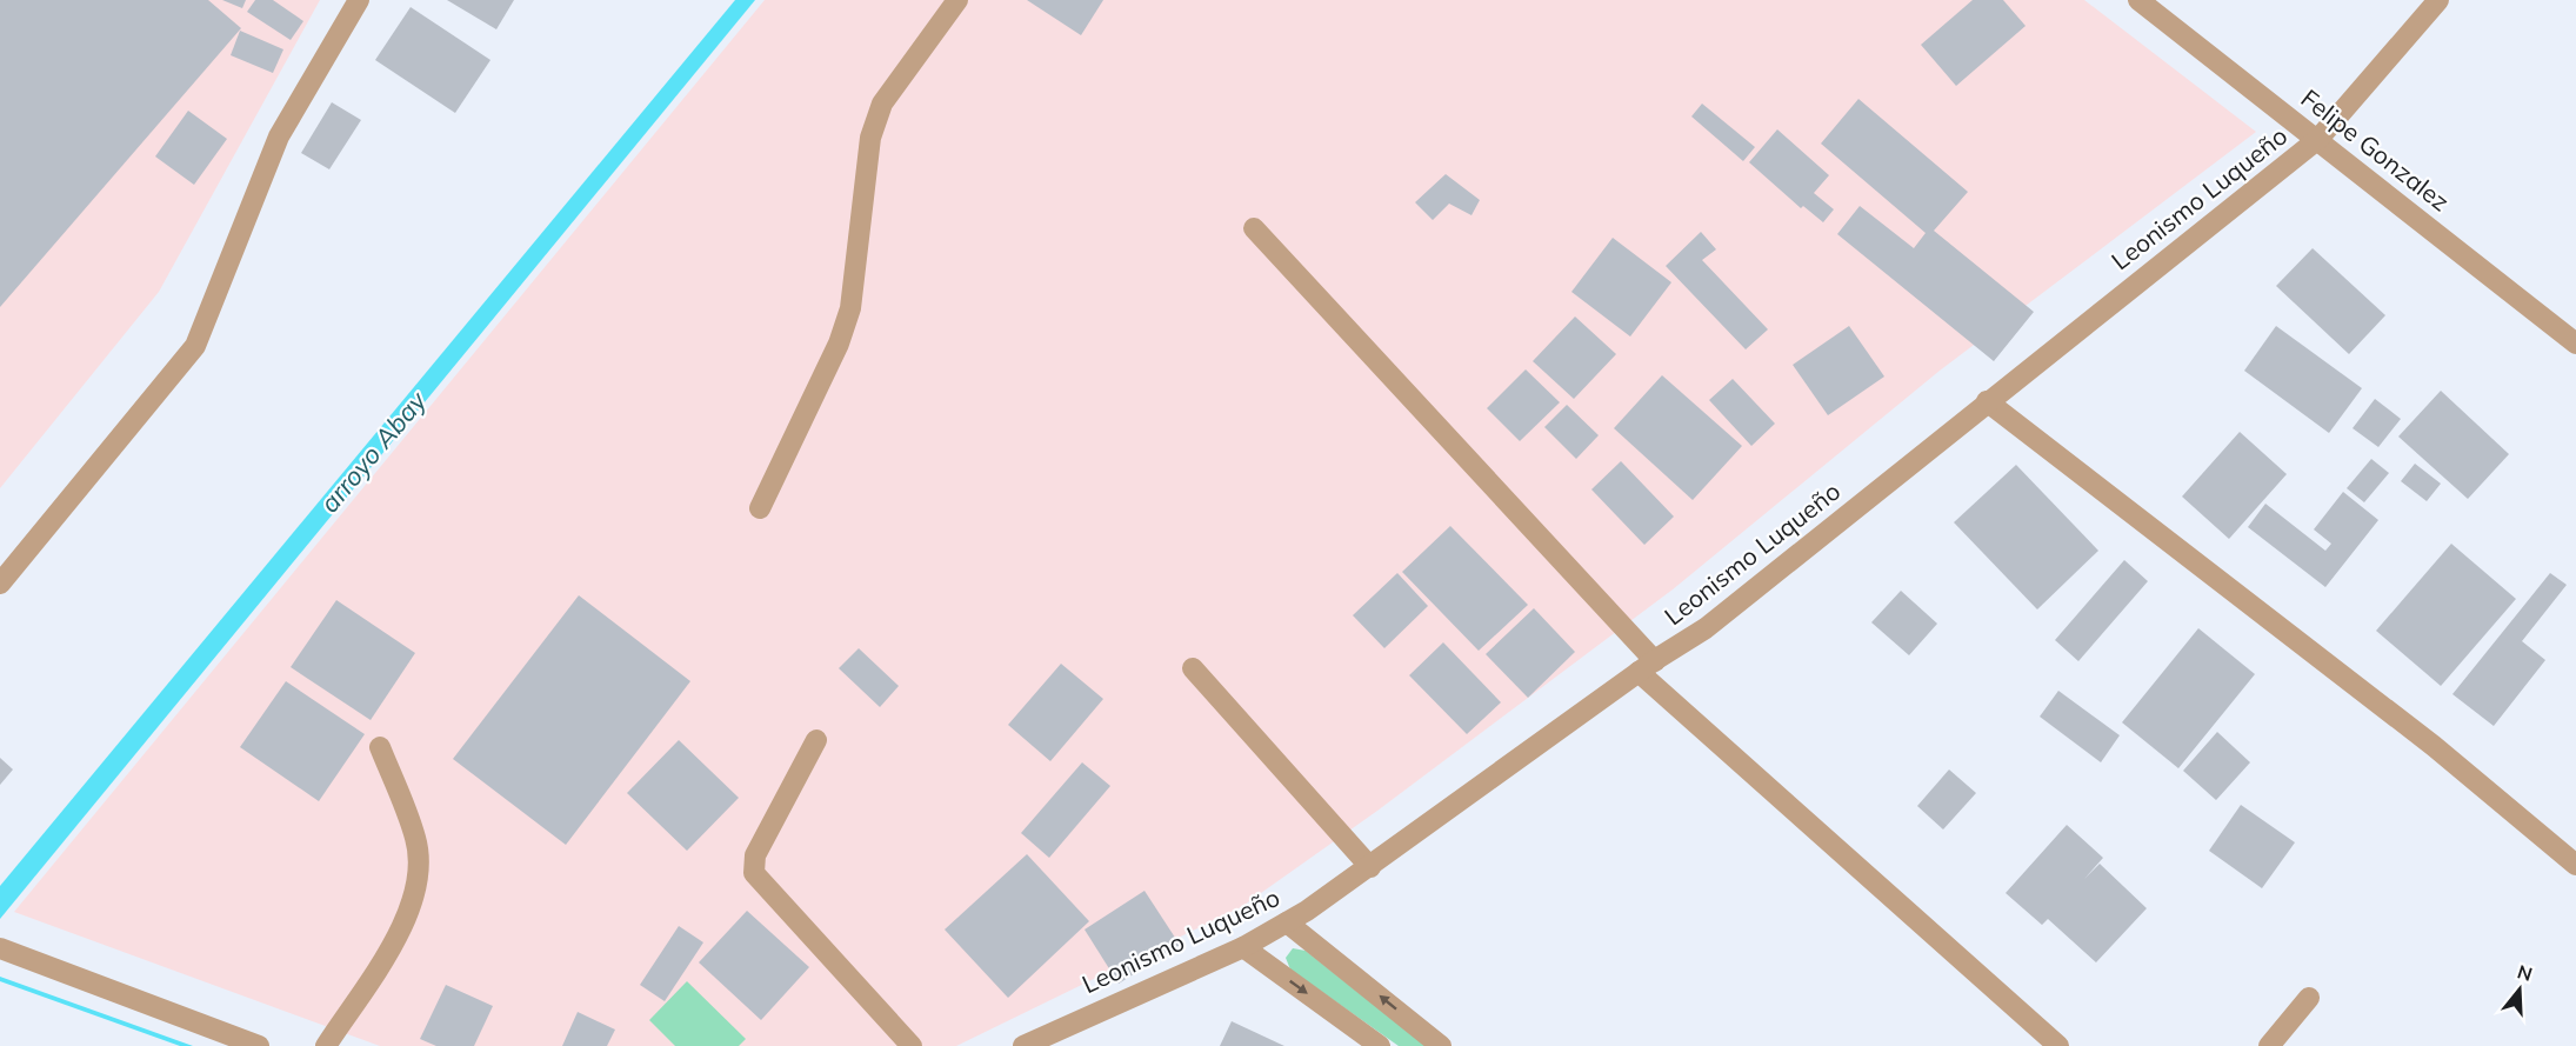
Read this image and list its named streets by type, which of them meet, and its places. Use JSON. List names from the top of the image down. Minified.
{"streets":{"street":["Felipe Gonzalez","Leonismo Luqueño"]},"crossings":[["Felipe Gonzalez","Leonismo Luqueño"]],"water":["arroyo Abay"],"north":"top"}
